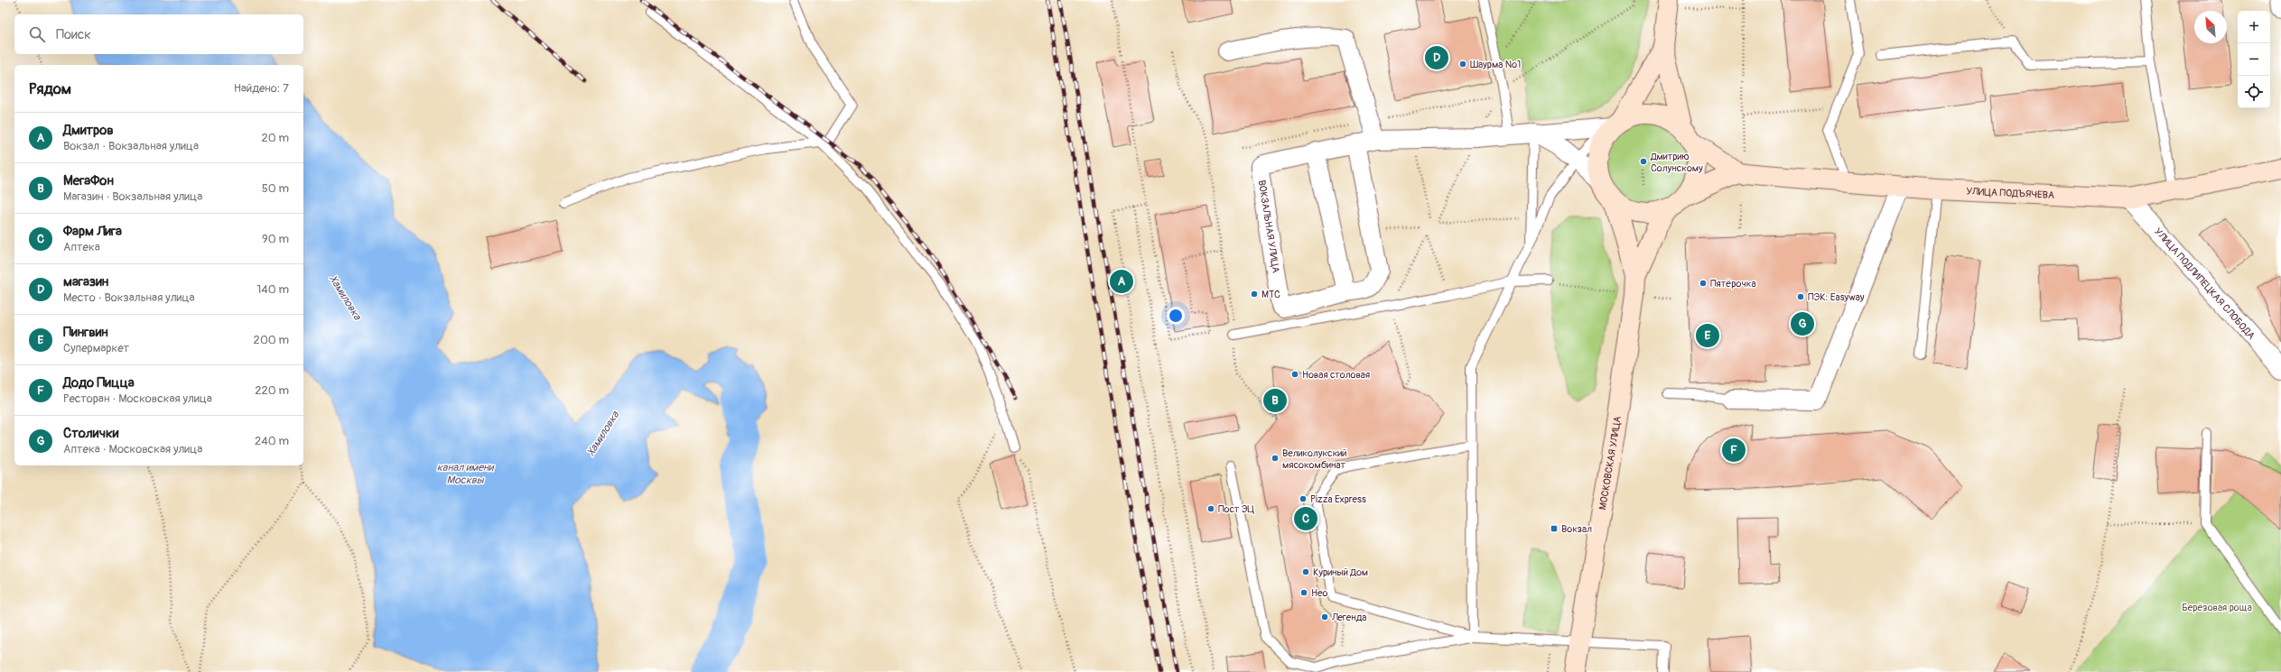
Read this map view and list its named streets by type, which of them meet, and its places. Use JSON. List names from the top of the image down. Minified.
{"streets":{"main road":["УЛИЦА ПОДЪЯЧЕВА","МОСКОВСКАЯ УЛИЦА"],"street":["ВОКЗАЛЬНАЯ УЛИЦА","УЛИЦА ПОДЛИПЕЦКАЯ СЛОБОДА"]},"crossings":[["УЛИЦА ПОДЪЯЧЕВА","ВОКЗАЛЬНАЯ УЛИЦА"],["УЛИЦА ПОДЪЯЧЕВА","УЛИЦА ПОДЛИПЕЦКАЯ СЛОБОДА"],["УЛИЦА ПОДЪЯЧЕВА","МОСКОВСКАЯ УЛИЦА"],["ВОКЗАЛЬНАЯ УЛИЦА","МОСКОВСКАЯ УЛИЦА"]],"water":["Хамиловка","канал имени Москвы"],"parks":["Берёзовая роща"],"places":{"other":["Шаурма №1","Дмитрию Солунскому","Пятёрочка","МТС","ПЭК: Easyway","Новая столовая","Великолукский мясокомбинат","Pizza Express","Пост ЭЦ","Куриный Дом","Нео","Легенда"],"transit":["Вокзал"]},"north":"top left","page":{"map_buttons":["+","−"],"search":"Поиск","pins":["D","A","G","E","B","F","C"],"heading":["Рядом","Найдено: 7"],"list":[{"mark":"A","name":"Дмитров","note":"Вокзал · Вокзальная улица","value":"20 m"},{"mark":"B","name":"МегаФон","note":"Магазин · Вокзальная улица","value":"50 m"},{"mark":"C","name":"Фарм Лига","note":"Аптека","value":"90 m"},{"mark":"D","name":"магазин","note":"Место · Вокзальная улица","value":"140 m"},{"mark":"E","name":"Пингвин","note":"Супермаркет","value":"200 m"},{"mark":"F","name":"Додо Пицца","note":"Ресторан · Московская улица","value":"220 m"},{"mark":"G","name":"Столички","note":"Аптека · Московская улица","value":"240 m"}]}}
